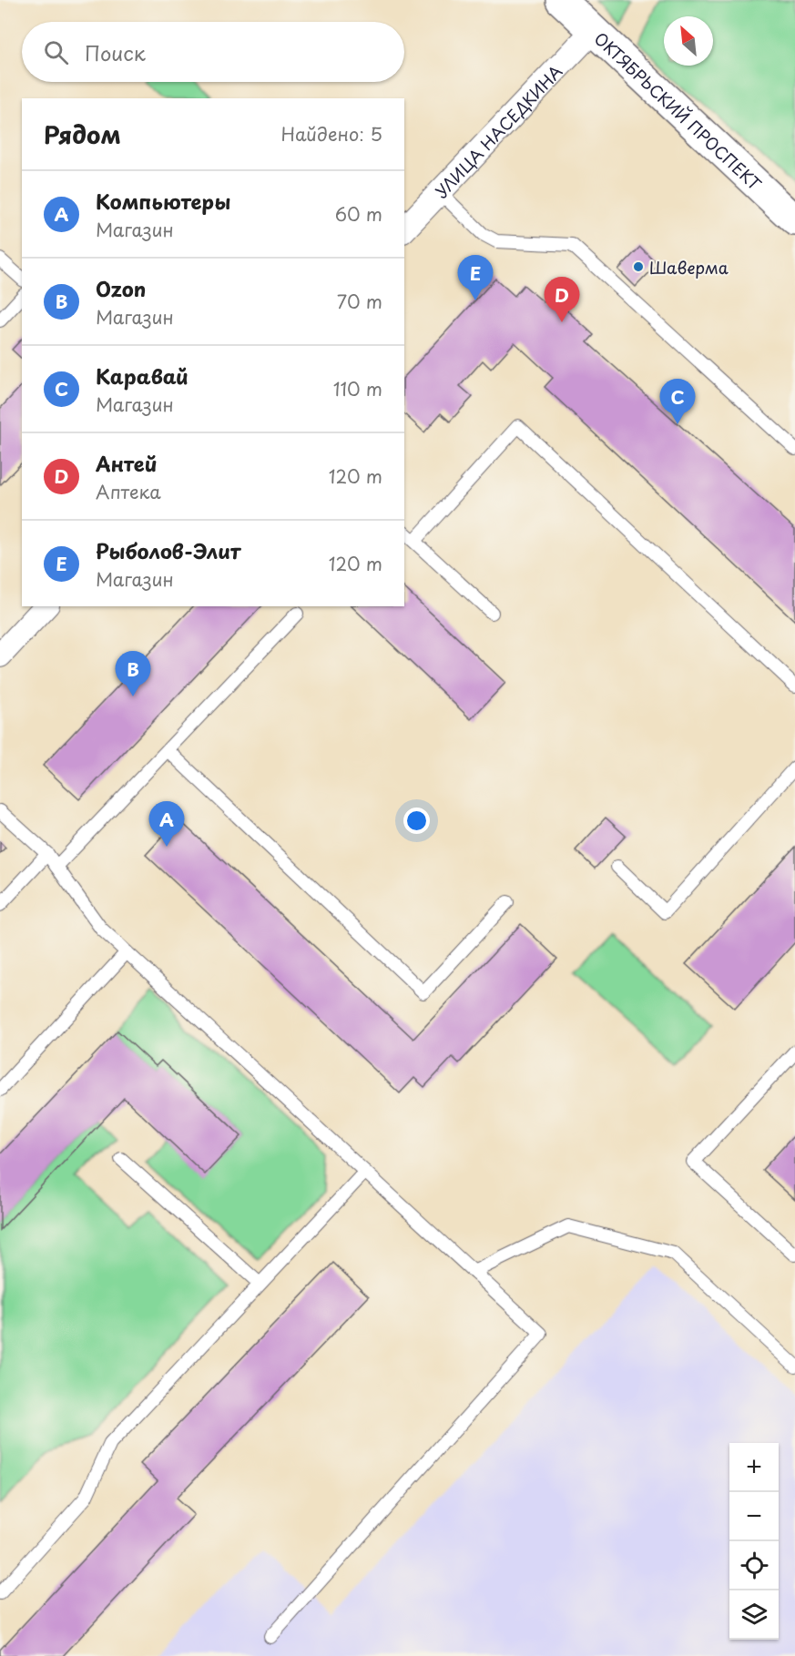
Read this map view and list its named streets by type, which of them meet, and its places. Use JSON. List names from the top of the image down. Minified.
{"streets":{"main road":["ОКТЯБРЬСКИЙ ПРОСПЕКТ"],"street":["УЛИЦА НАСЕДКИНА"]},"crossings":[["ОКТЯБРЬСКИЙ ПРОСПЕКТ","УЛИЦА НАСЕДКИНА"]],"places":["Шаверма"],"north":"top left","page":{"search":"Поиск","heading":["Рядом","Найдено: 5"],"list":[{"mark":"A","name":"Компьютеры","note":"Магазин","value":"60 m"},{"mark":"B","name":"Ozon","note":"Магазин","value":"70 m"},{"mark":"C","name":"Каравай","note":"Магазин","value":"110 m"},{"mark":"D","name":"Антей","note":"Аптека","value":"120 m"},{"mark":"E","name":"Рыболов-Элит","note":"Магазин","value":"120 m"}],"pins":["E","D","C","B","A"],"map_buttons":["+","−"]}}
